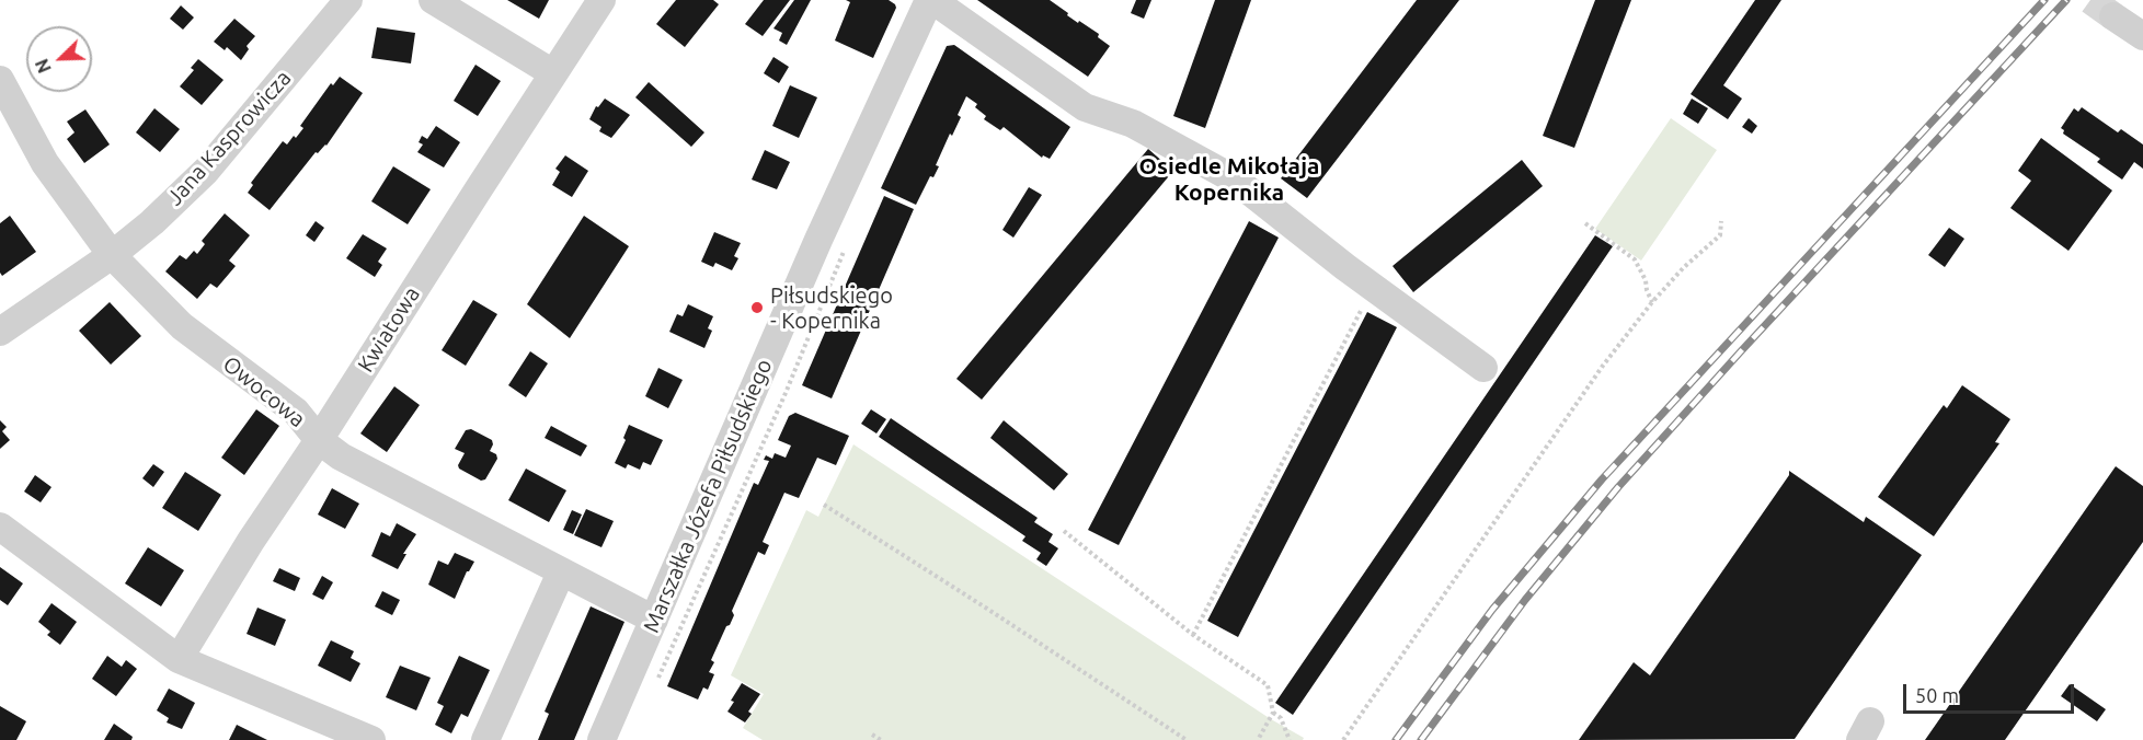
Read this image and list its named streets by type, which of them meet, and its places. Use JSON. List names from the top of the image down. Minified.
{"streets":{"street":["Jana Kasprowicza","Kwiatowa","Owocowa","Marszałka Józefa Piłsudskiego"]},"crossings":[["Jana Kasprowicza","Owocowa"],["Kwiatowa","Owocowa"],["Owocowa","Marszałka Józefa Piłsudskiego"]],"districts":["Osiedle Mikołaja Kopernika"],"places":["Piłsudskiego - Kopernika"],"scale_bar":"50 m","north":"bottom left"}
